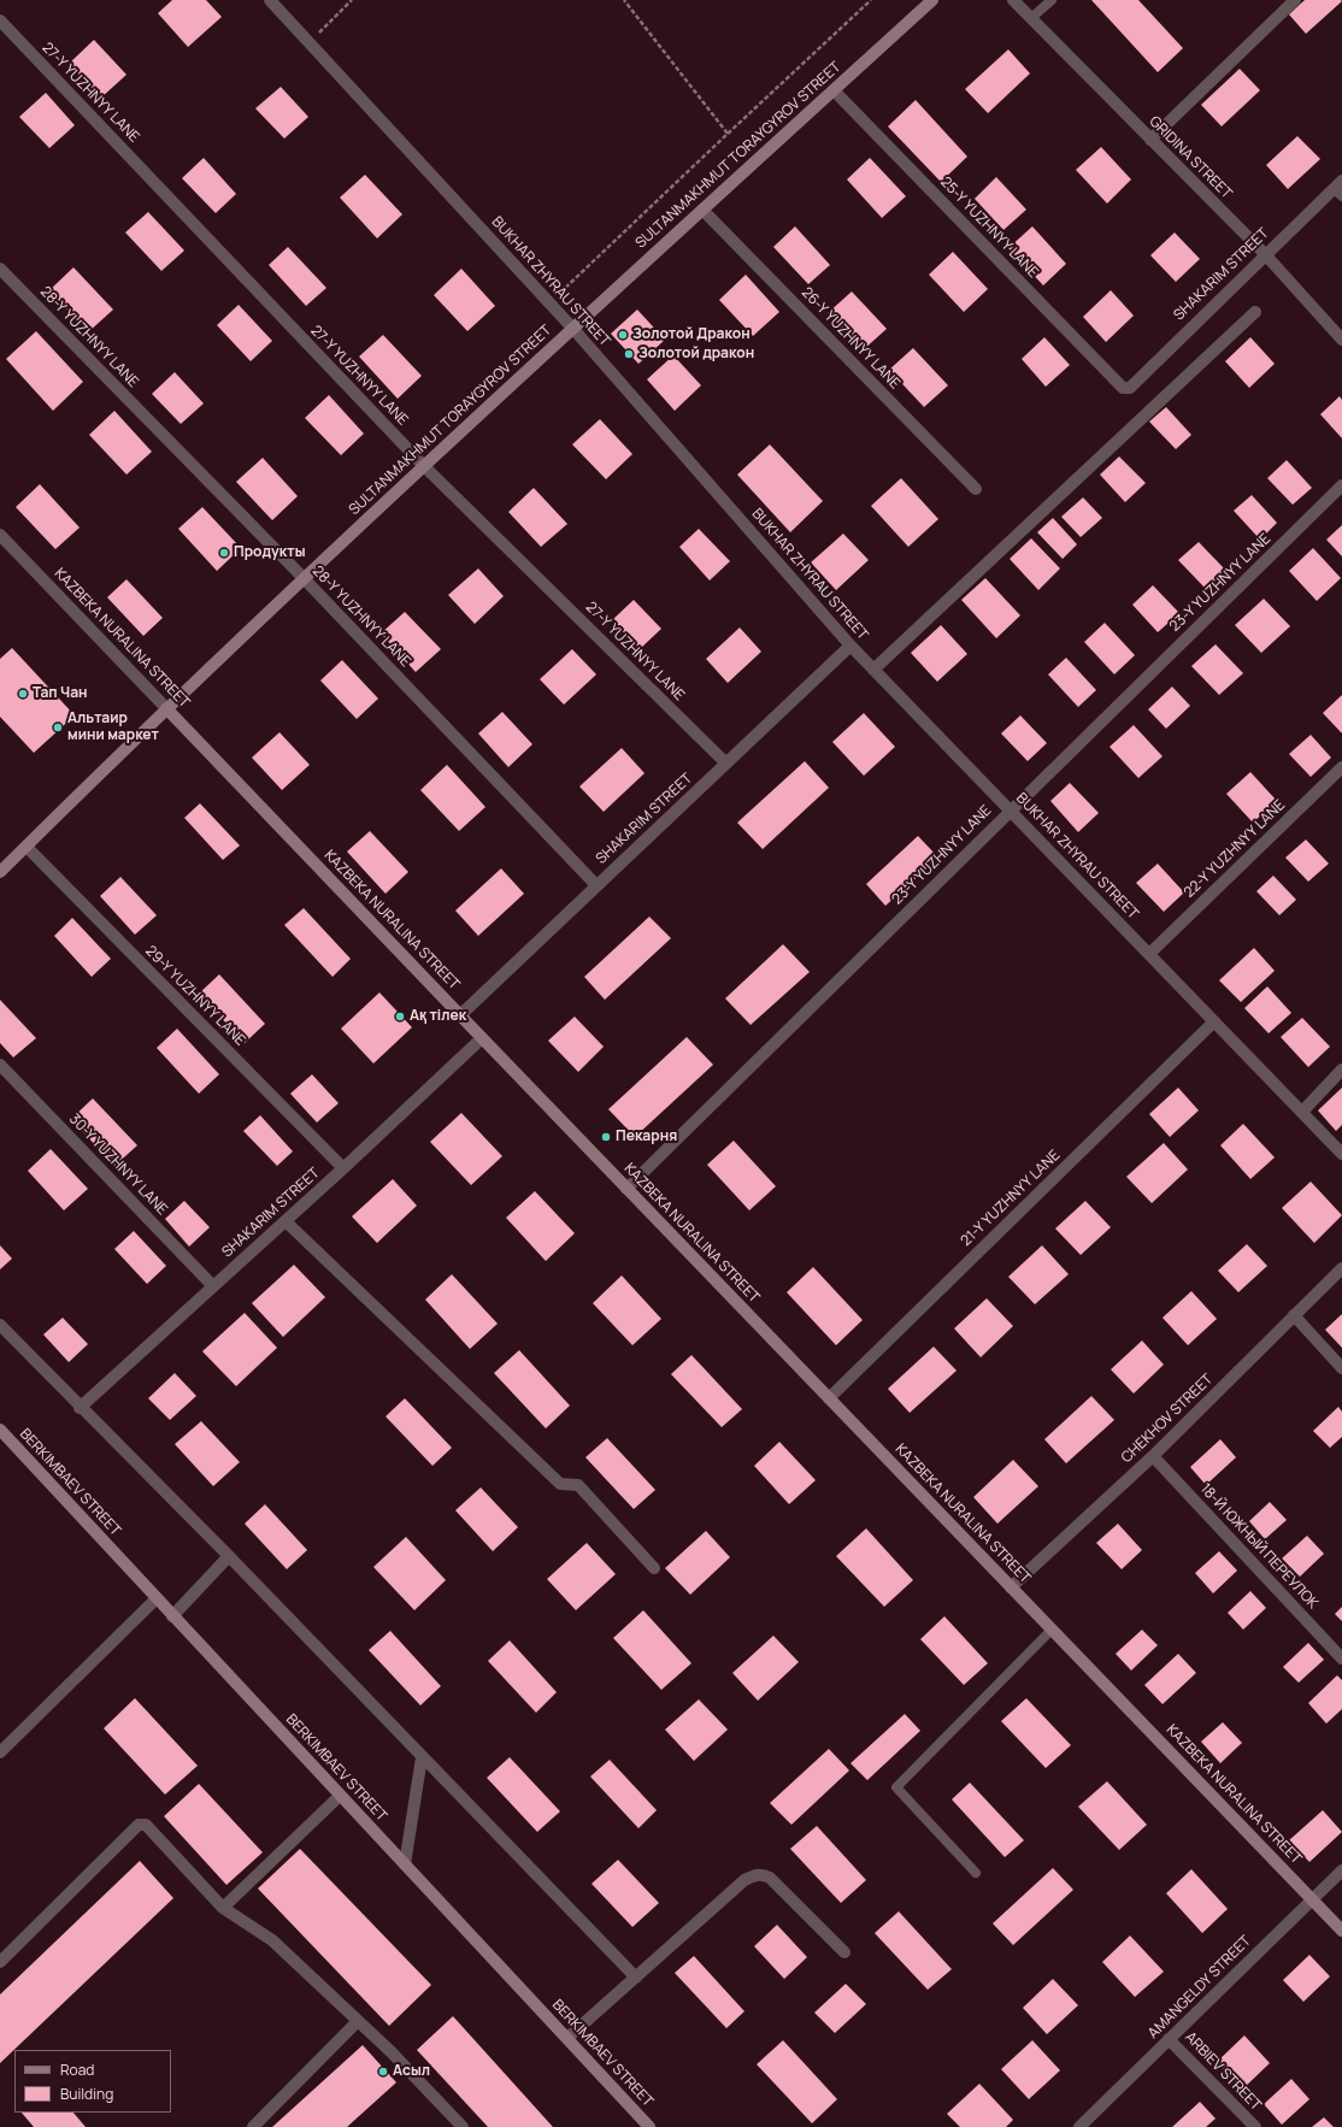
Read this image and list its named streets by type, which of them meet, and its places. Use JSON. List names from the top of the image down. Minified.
{"streets":{"street":["27-Y YUZHNYY LANE","SULTANMAKHMUT TORAYGYROV STREET","GRIDINA STREET","25-Y YUZHNYY LANE","SHAKARIM STREET","BUKHAR ZHYRAU STREET","28-Y YUZHNYY LANE","26-Y YUZHNYY LANE","23-Y YUZHNYY LANE","KAZBEKA NURALINA STREET","22-Y YUZHNYY LANE","29-Y YUZHNYY LANE","30-Y YUZHNYY LANE","21-Y YUZHNYY LANE","CHEKHOV STREET","BERKIMBAEV STREET","18-Й ЮЖНЫЙ ПЕРЕУЛОК","AMANGELDY STREET","ARBIEV STREET"]},"crossings":[["27-Y YUZHNYY LANE","SULTANMAKHMUT TORAYGYROV STREET"],["27-Y YUZHNYY LANE","SHAKARIM STREET"],["SULTANMAKHMUT TORAYGYROV STREET","25-Y YUZHNYY LANE"],["SULTANMAKHMUT TORAYGYROV STREET","BUKHAR ZHYRAU STREET"],["SULTANMAKHMUT TORAYGYROV STREET","28-Y YUZHNYY LANE"],["SULTANMAKHMUT TORAYGYROV STREET","26-Y YUZHNYY LANE"],["SULTANMAKHMUT TORAYGYROV STREET","KAZBEKA NURALINA STREET"],["SULTANMAKHMUT TORAYGYROV STREET","29-Y YUZHNYY LANE"],["GRIDINA STREET","SHAKARIM STREET"],["25-Y YUZHNYY LANE","SHAKARIM STREET"],["SHAKARIM STREET","BUKHAR ZHYRAU STREET"],["SHAKARIM STREET","28-Y YUZHNYY LANE"],["SHAKARIM STREET","KAZBEKA NURALINA STREET"],["SHAKARIM STREET","29-Y YUZHNYY LANE"],["SHAKARIM STREET","30-Y YUZHNYY LANE"],["BUKHAR ZHYRAU STREET","23-Y YUZHNYY LANE"],["BUKHAR ZHYRAU STREET","22-Y YUZHNYY LANE"],["BUKHAR ZHYRAU STREET","21-Y YUZHNYY LANE"],["23-Y YUZHNYY LANE","KAZBEKA NURALINA STREET"],["KAZBEKA NURALINA STREET","21-Y YUZHNYY LANE"],["KAZBEKA NURALINA STREET","CHEKHOV STREET"],["KAZBEKA NURALINA STREET","AMANGELDY STREET"],["CHEKHOV STREET","18-Й ЮЖНЫЙ ПЕРЕУЛОК"],["AMANGELDY STREET","ARBIEV STREET"]],"places":["Золотой Дракон","Золотой дракон","Продукты","Тап Чан","Альтаир мини маркет","Ақ тілек","Пекарня","Асыл"],"legend":["Road","Building"]}
